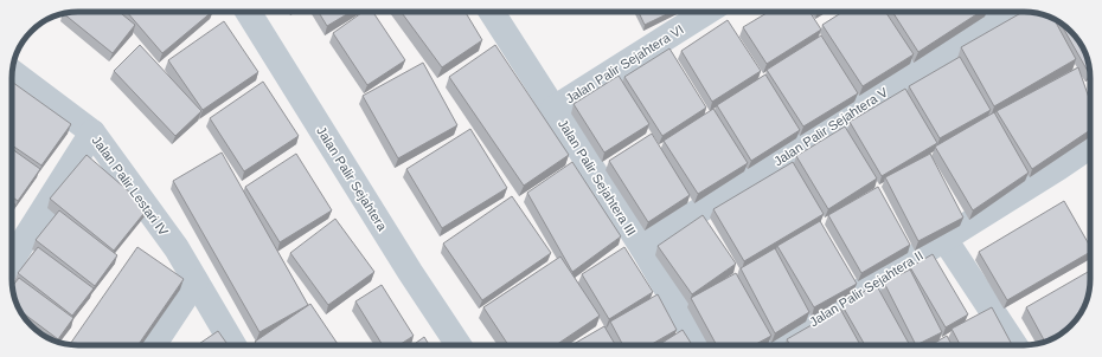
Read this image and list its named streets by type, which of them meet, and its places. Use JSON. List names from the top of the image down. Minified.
{"streets":{"street":["Jalan Palir Sejahtera VI","Jalan Palir Sejahtera V","Jalan Palir Sejahtera III","Jalan Palir Sejahtera","Jalan Palir Lestari IV","Jalan Palir Sejahtera II"]},"crossings":[["Jalan Palir Sejahtera VI","Jalan Palir Sejahtera III"],["Jalan Palir Sejahtera V","Jalan Palir Sejahtera III"]]}
